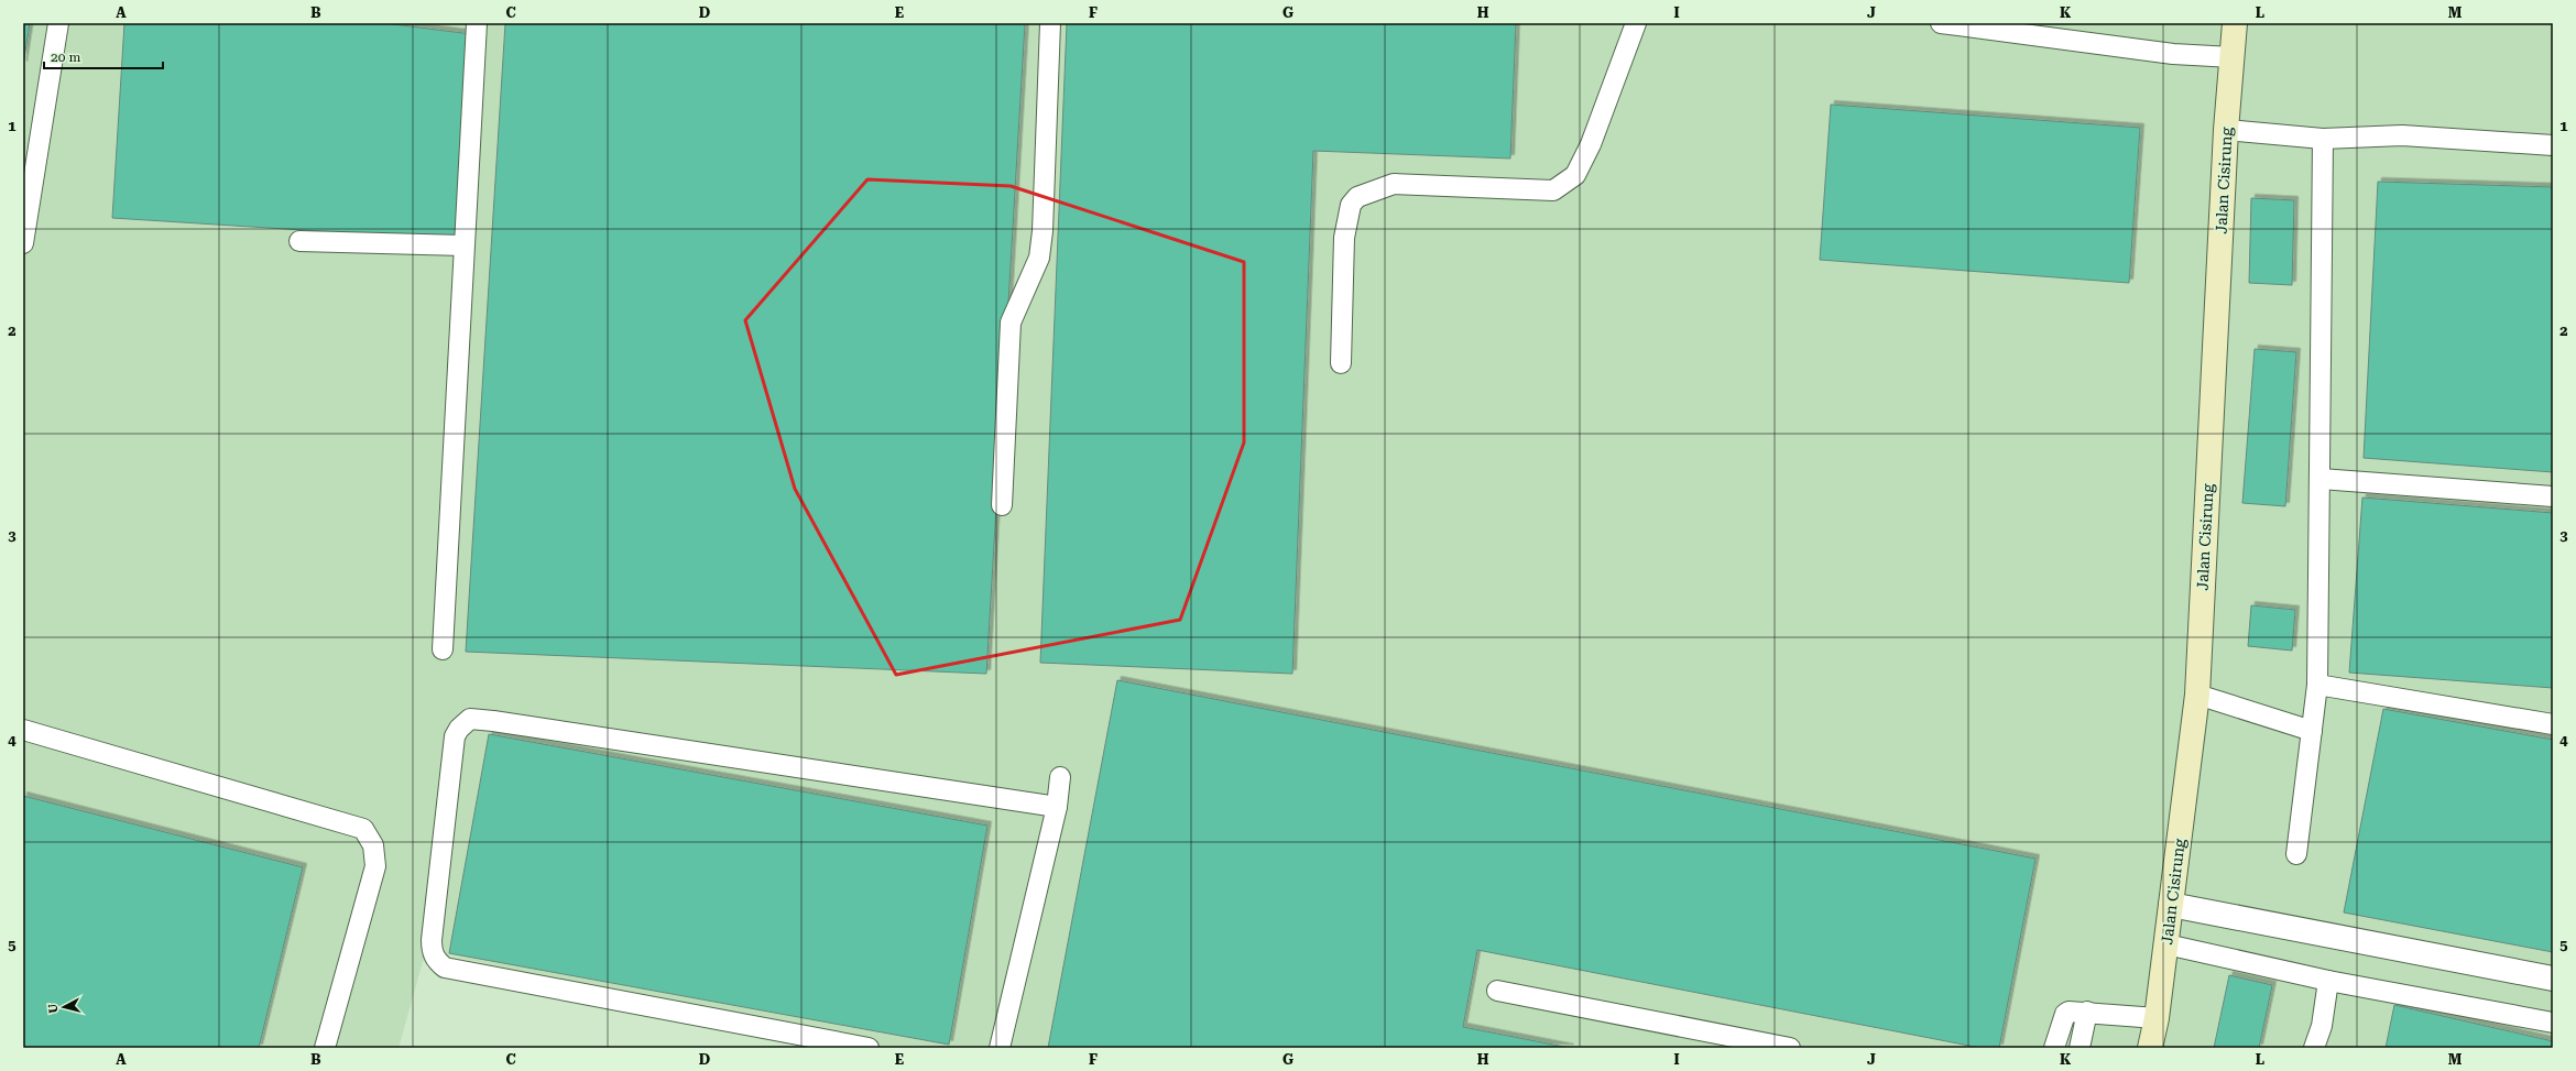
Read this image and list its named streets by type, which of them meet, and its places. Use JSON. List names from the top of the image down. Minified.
{"streets":{"main road":["Jalan Cisirung"]},"scale_bar":"20 m","north":"left","grid":{"columns":["A","B","C","D","E","F","G","H","I","J","K","L","M"],"rows":["1","2","3","4","5"]}}
